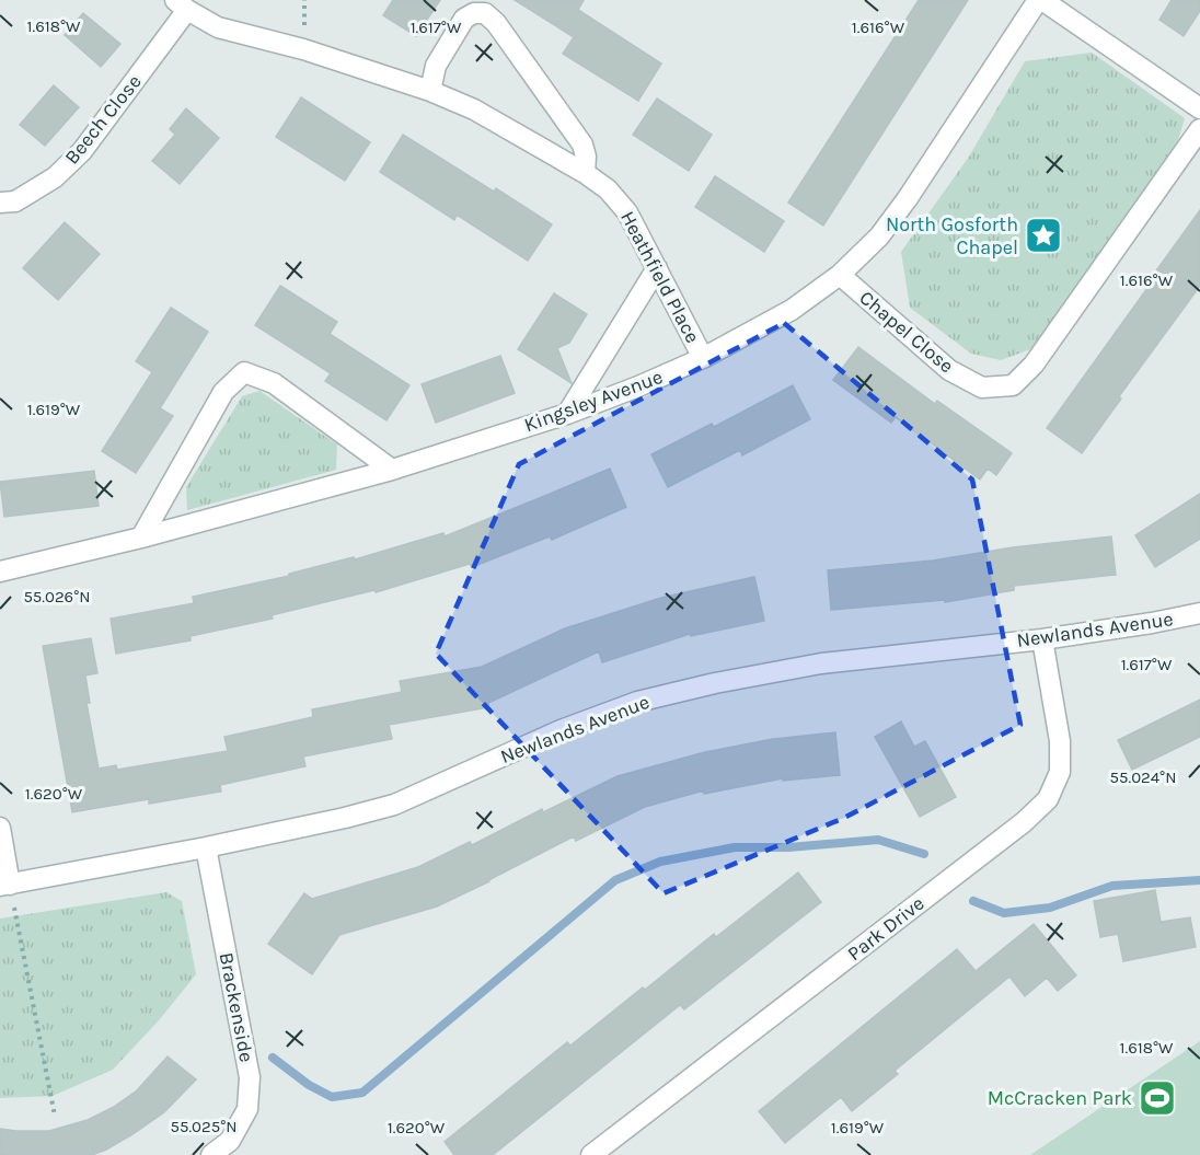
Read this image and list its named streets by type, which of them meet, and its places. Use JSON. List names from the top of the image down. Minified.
{"streets":{"street":["Beech Close","Heathfield Place","Chapel Close","Kingsley Avenue","Newlands Avenue","Park Drive","Brackenside"]},"crossings":[["Beech Close","Heathfield Place"],["Heathfield Place","Kingsley Avenue"],["Chapel Close","Kingsley Avenue"],["Newlands Avenue","Park Drive"],["Newlands Avenue","Brackenside"]],"places":{"place":["North Gosforth Chapel"],"sports":["McCracken Park"]},"coordinates":["1.618°W","1.617°W","1.616°W","1.619°W","55.026°N","55.024°N","1.620°W","55.025°N"]}
